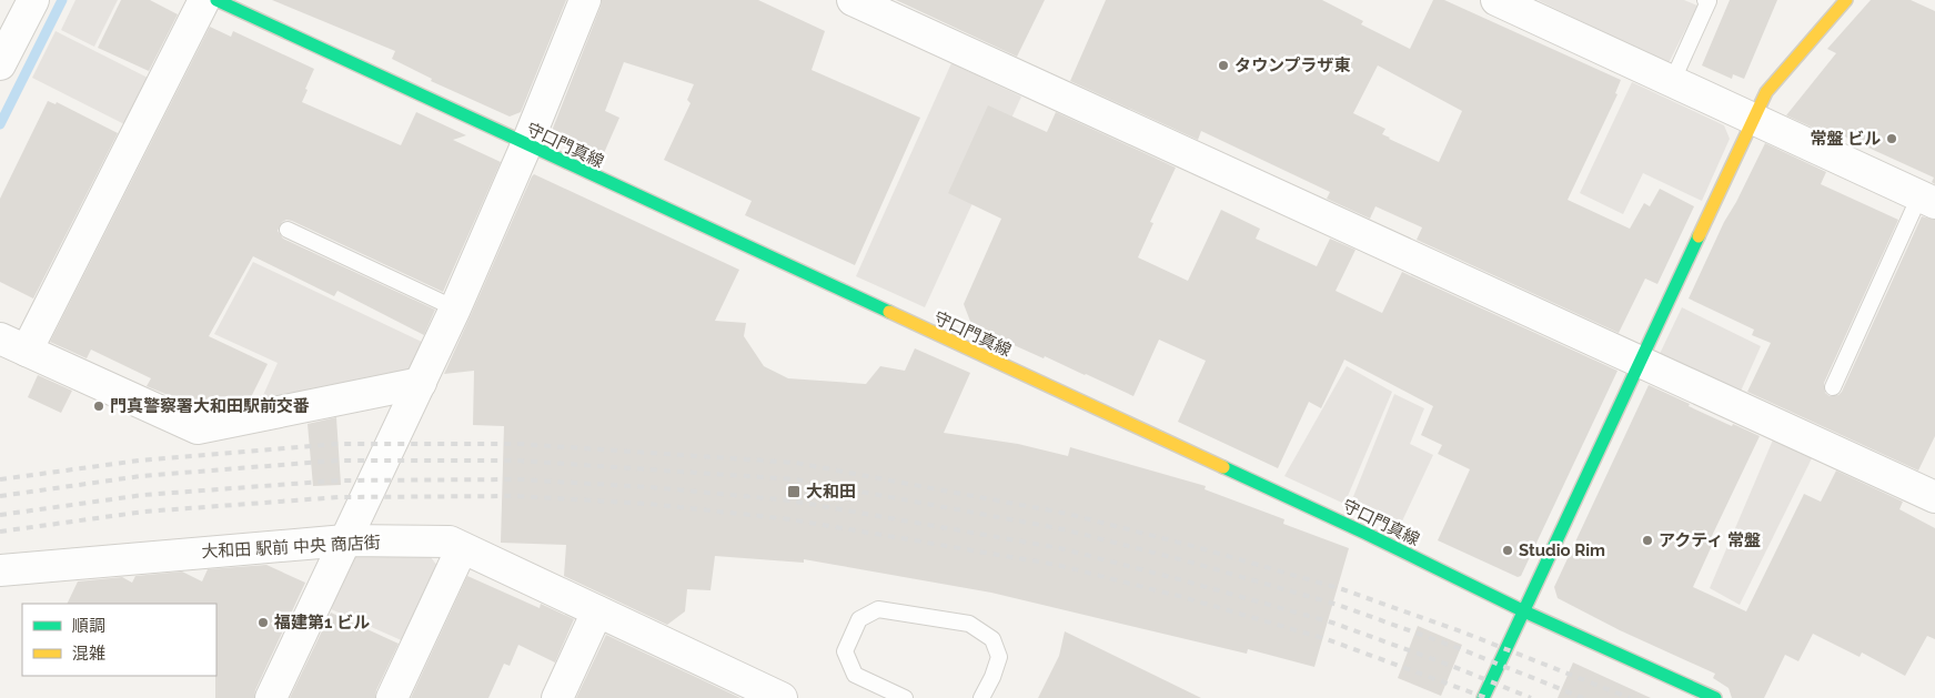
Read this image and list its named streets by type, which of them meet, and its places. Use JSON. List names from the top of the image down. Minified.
{"streets":{"main road":["守口門真線"],"street":["大和田 駅前 中央 商店街"]},"places":{"other":["タウンプラザ東","常盤 ビル","門真警察署大和田駅前交番","アクティ 常盤","Studio Rim","福建第1 ビル"],"transit":["大和田"]},"legend":["順調","混雑"]}
